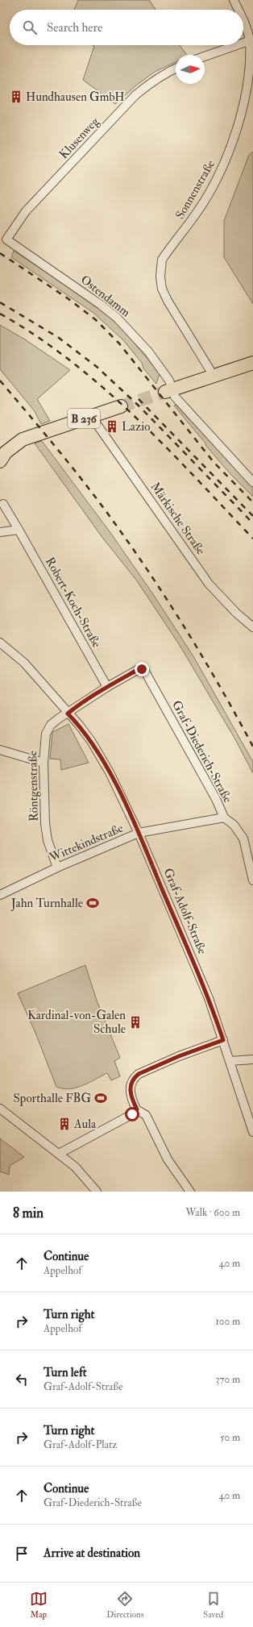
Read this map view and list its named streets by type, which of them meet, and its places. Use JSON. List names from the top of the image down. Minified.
{"streets":{"main road":["B 236"],"street":["Klusenweg","Sonnenstraße","Ostendamm","Märkische Straße","Robert-Koch-Straße","Graf-Diederich-Straße","Röntgenstraße","Wittekindstraße","Graf-Adolf-Straße"]},"crossings":[["Klusenweg","Ostendamm"],["B 236","Märkische Straße"],["Robert-Koch-Straße","Graf-Diederich-Straße"],["Graf-Diederich-Straße","Röntgenstraße"],["Graf-Diederich-Straße","Wittekindstraße"],["Graf-Diederich-Straße","Graf-Adolf-Straße"],["Röntgenstraße","Wittekindstraße"],["Röntgenstraße","Graf-Adolf-Straße"],["Wittekindstraße","Graf-Adolf-Straße"]],"places":{"building":["Hundhausen GmbH","Lazio","Kardinal-von-Galen Schule","Aula"],"sports":["Jahn Turnhalle","Sporthalle FBG"]},"north":"right","page":{"search":"Search here","heading":["8 min","Walk · 600 m"],"list":[["Continue","Appelhof","40 m"],["Turn right","Appelhof","100 m"],["Turn left","Graf-Adolf-Straße","370 m"],["Turn right","Graf-Adolf-Platz","50 m"],["Continue","Graf-Diederich-Straße","40 m"],"Arrive at destination"],"nav":["Map","Directions","Saved"]}}
